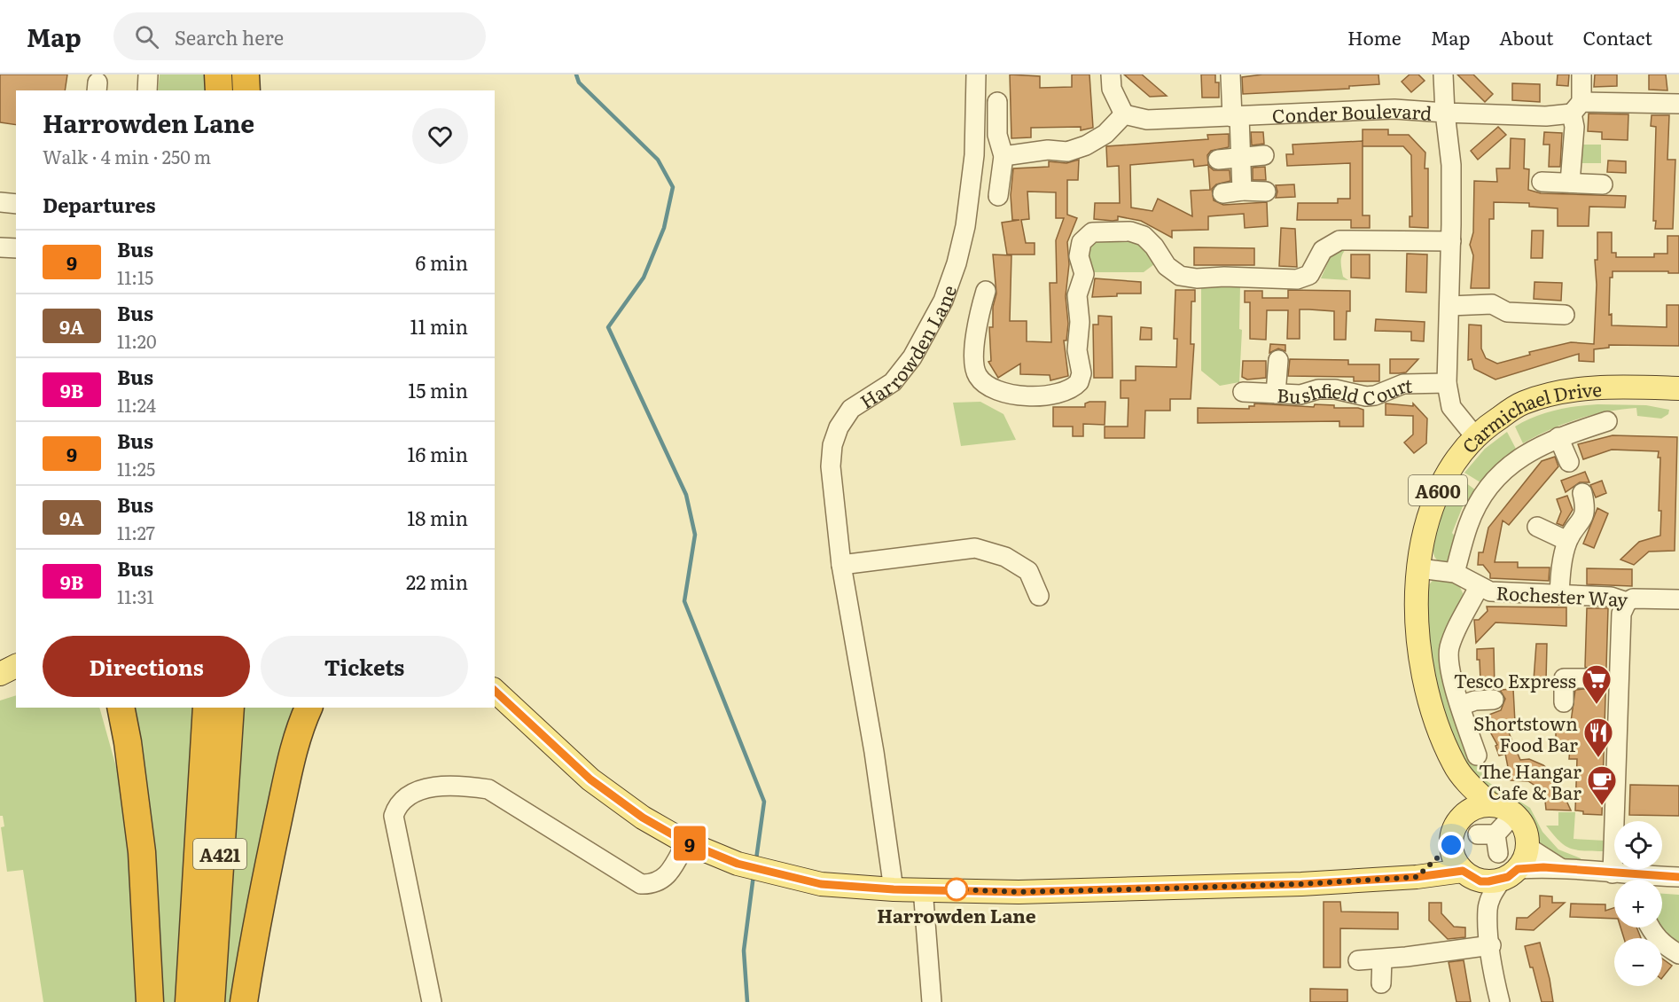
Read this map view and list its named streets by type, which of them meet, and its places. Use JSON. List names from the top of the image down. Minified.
{"streets":{"highway":["A421"],"main road":["Carmichael Drive","A600"],"street":["Conder Boulevard","Harrowden Lane","Bushfield Court","Rochester Way"]},"crossings":[["Conder Boulevard","Bushfield Court"],["Conder Boulevard","Carmichael Drive"],["Carmichael Drive","Rochester Way"]],"places":{"supermarket":["Tesco Express"],"restaurant":["Shortstown Food Bar"],"cafe":["The Hangar Cafe & Bar"],"other":["Harrowden Lane"]},"lines":["bus line 9"],"page":{"header":"Map","search":"Search here","nav":["Home","Map","About","Contact"],"on_map":"9","heading":[["Harrowden Lane","Walk · 4 min · 250 m"],"Departures"],"list":[{"mark":"9","name":"Bus","note":"11:15","value":"6 min"},{"mark":"9A","name":"Bus","note":"11:20","value":"11 min"},{"mark":"9B","name":"Bus","note":"11:24","value":"15 min"},{"mark":"9","name":"Bus","note":"11:25","value":"16 min"},{"mark":"9A","name":"Bus","note":"11:27","value":"18 min"},{"mark":"9B","name":"Bus","note":"11:31","value":"22 min"}],"buttons":["Directions","Tickets"],"map_buttons":["+","−"]}}
